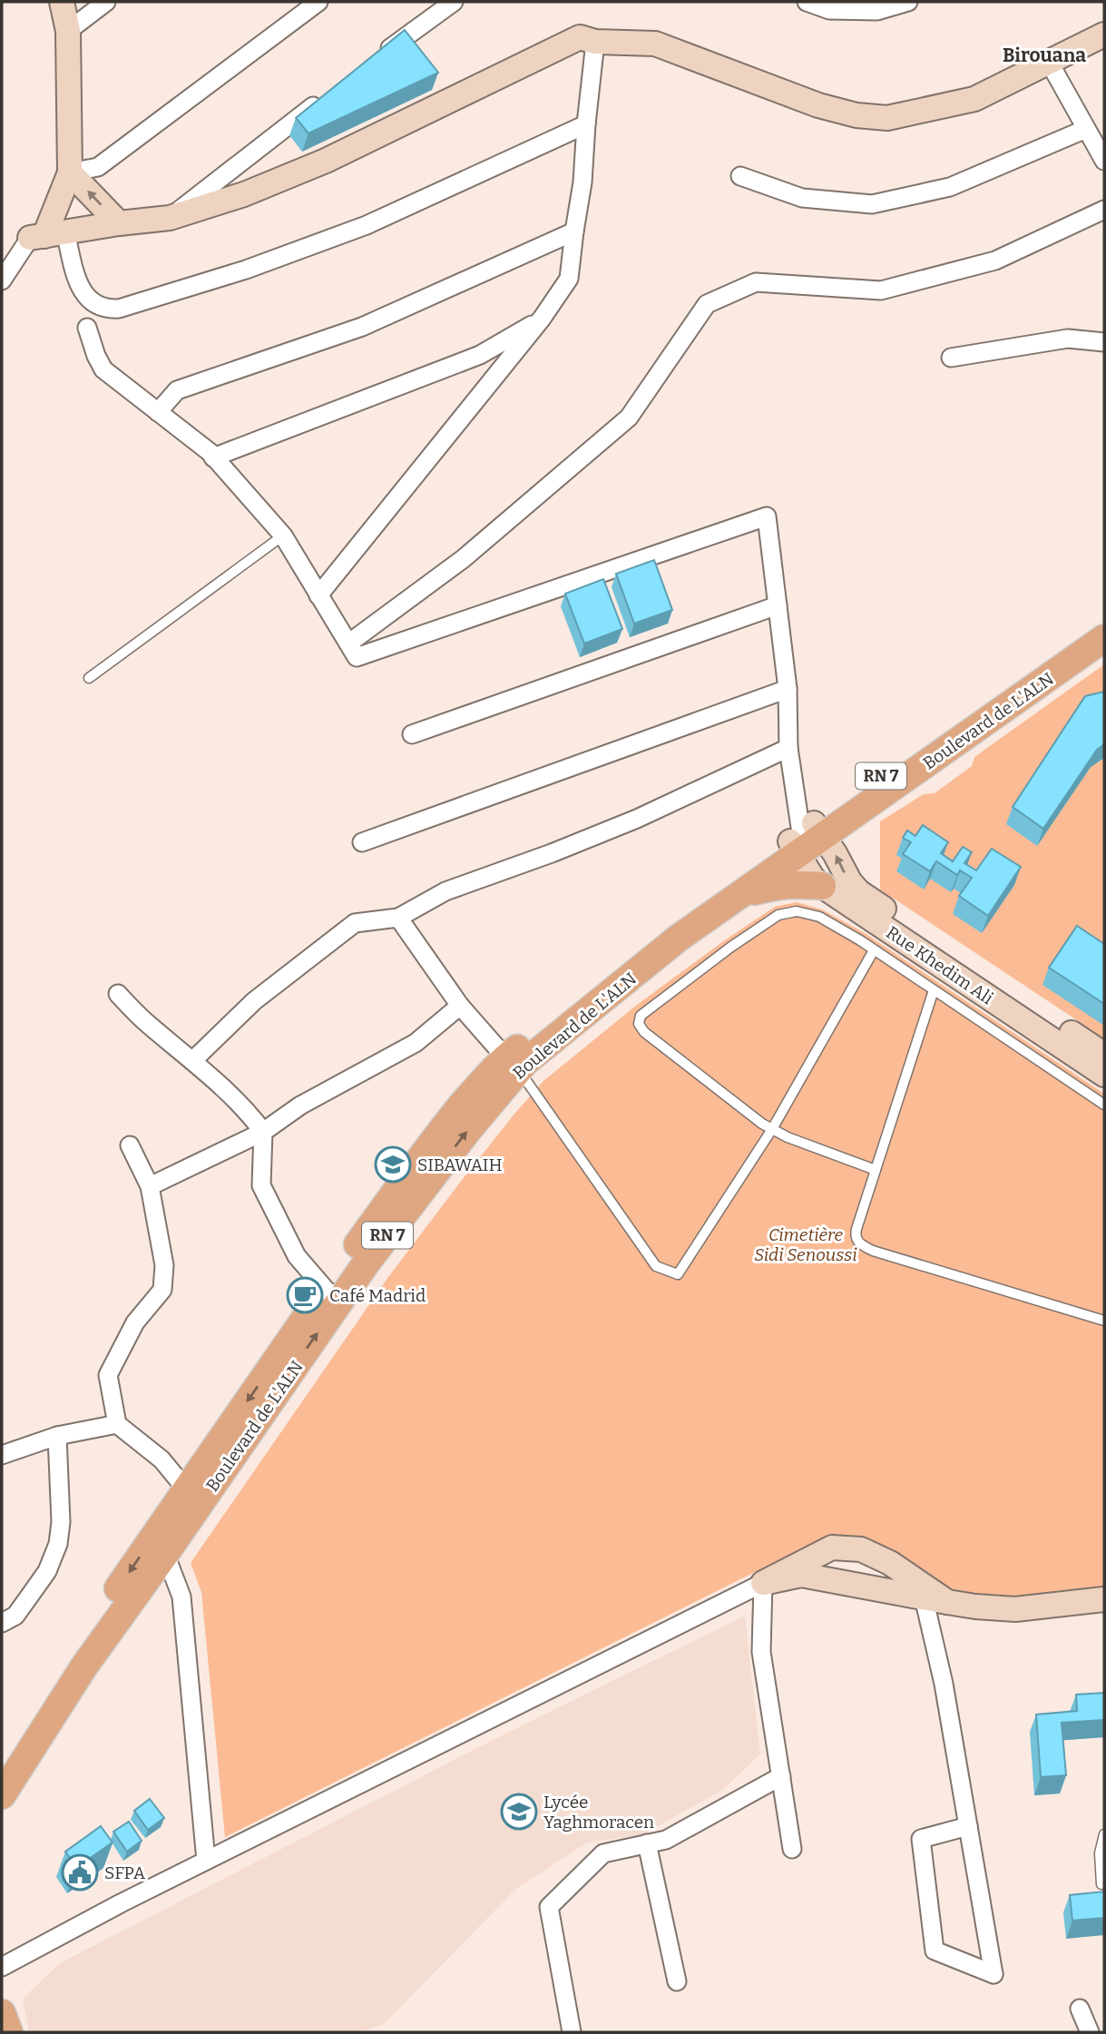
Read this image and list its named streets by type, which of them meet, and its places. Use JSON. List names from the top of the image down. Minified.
{"streets":{"main road":["Boulevard de L'ALN","RN 7","Rue Khedim Ali"]},"crossings":[["Boulevard de L'ALN","Rue Khedim Ali"]],"districts":["Birouana"],"parks":["Cimetière Sidi Senoussi"],"places":{"school or university":["SIBAWAIH","Lycée Yaghmoracen"],"cafe":["Café Madrid"],"public building":["SFPA"]}}
